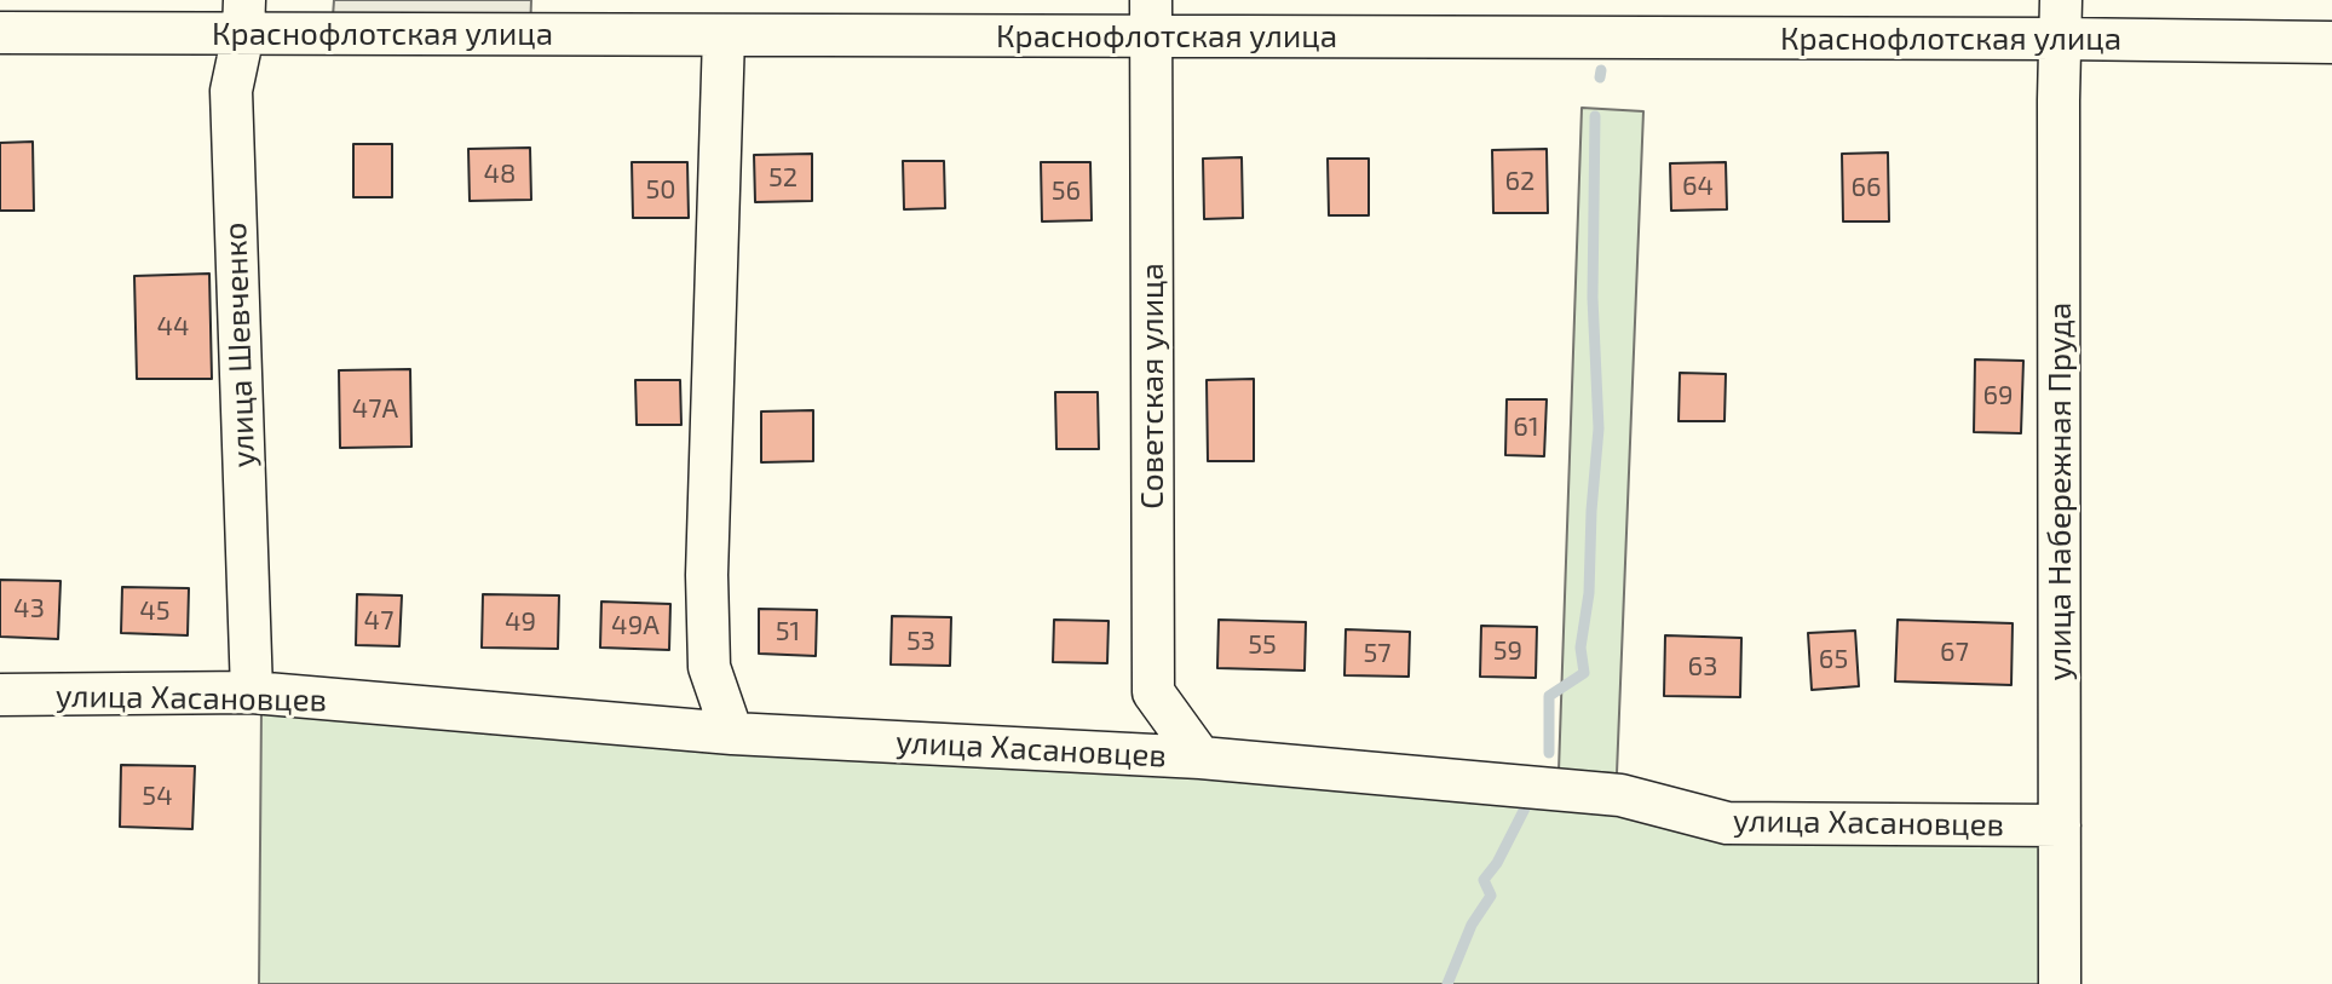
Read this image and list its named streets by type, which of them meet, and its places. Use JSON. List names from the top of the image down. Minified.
{"streets":{"street":["Краснофлотская улица","улица Шевченко","Советская улица","улица Набережная Пруда","улица Хасановцев"]},"crossings":[["Краснофлотская улица","улица Шевченко"],["Краснофлотская улица","Советская улица"],["Краснофлотская улица","улица Набережная Пруда"],["улица Шевченко","улица Хасановцев"],["Советская улица","улица Хасановцев"],["улица Набережная Пруда","улица Хасановцев"]],"house_numbers":["48","52","62","64","66","50","56","44","69","47А","61","43","45","47","49","49А","51","53","55","59","67","57","65","63","54"]}
